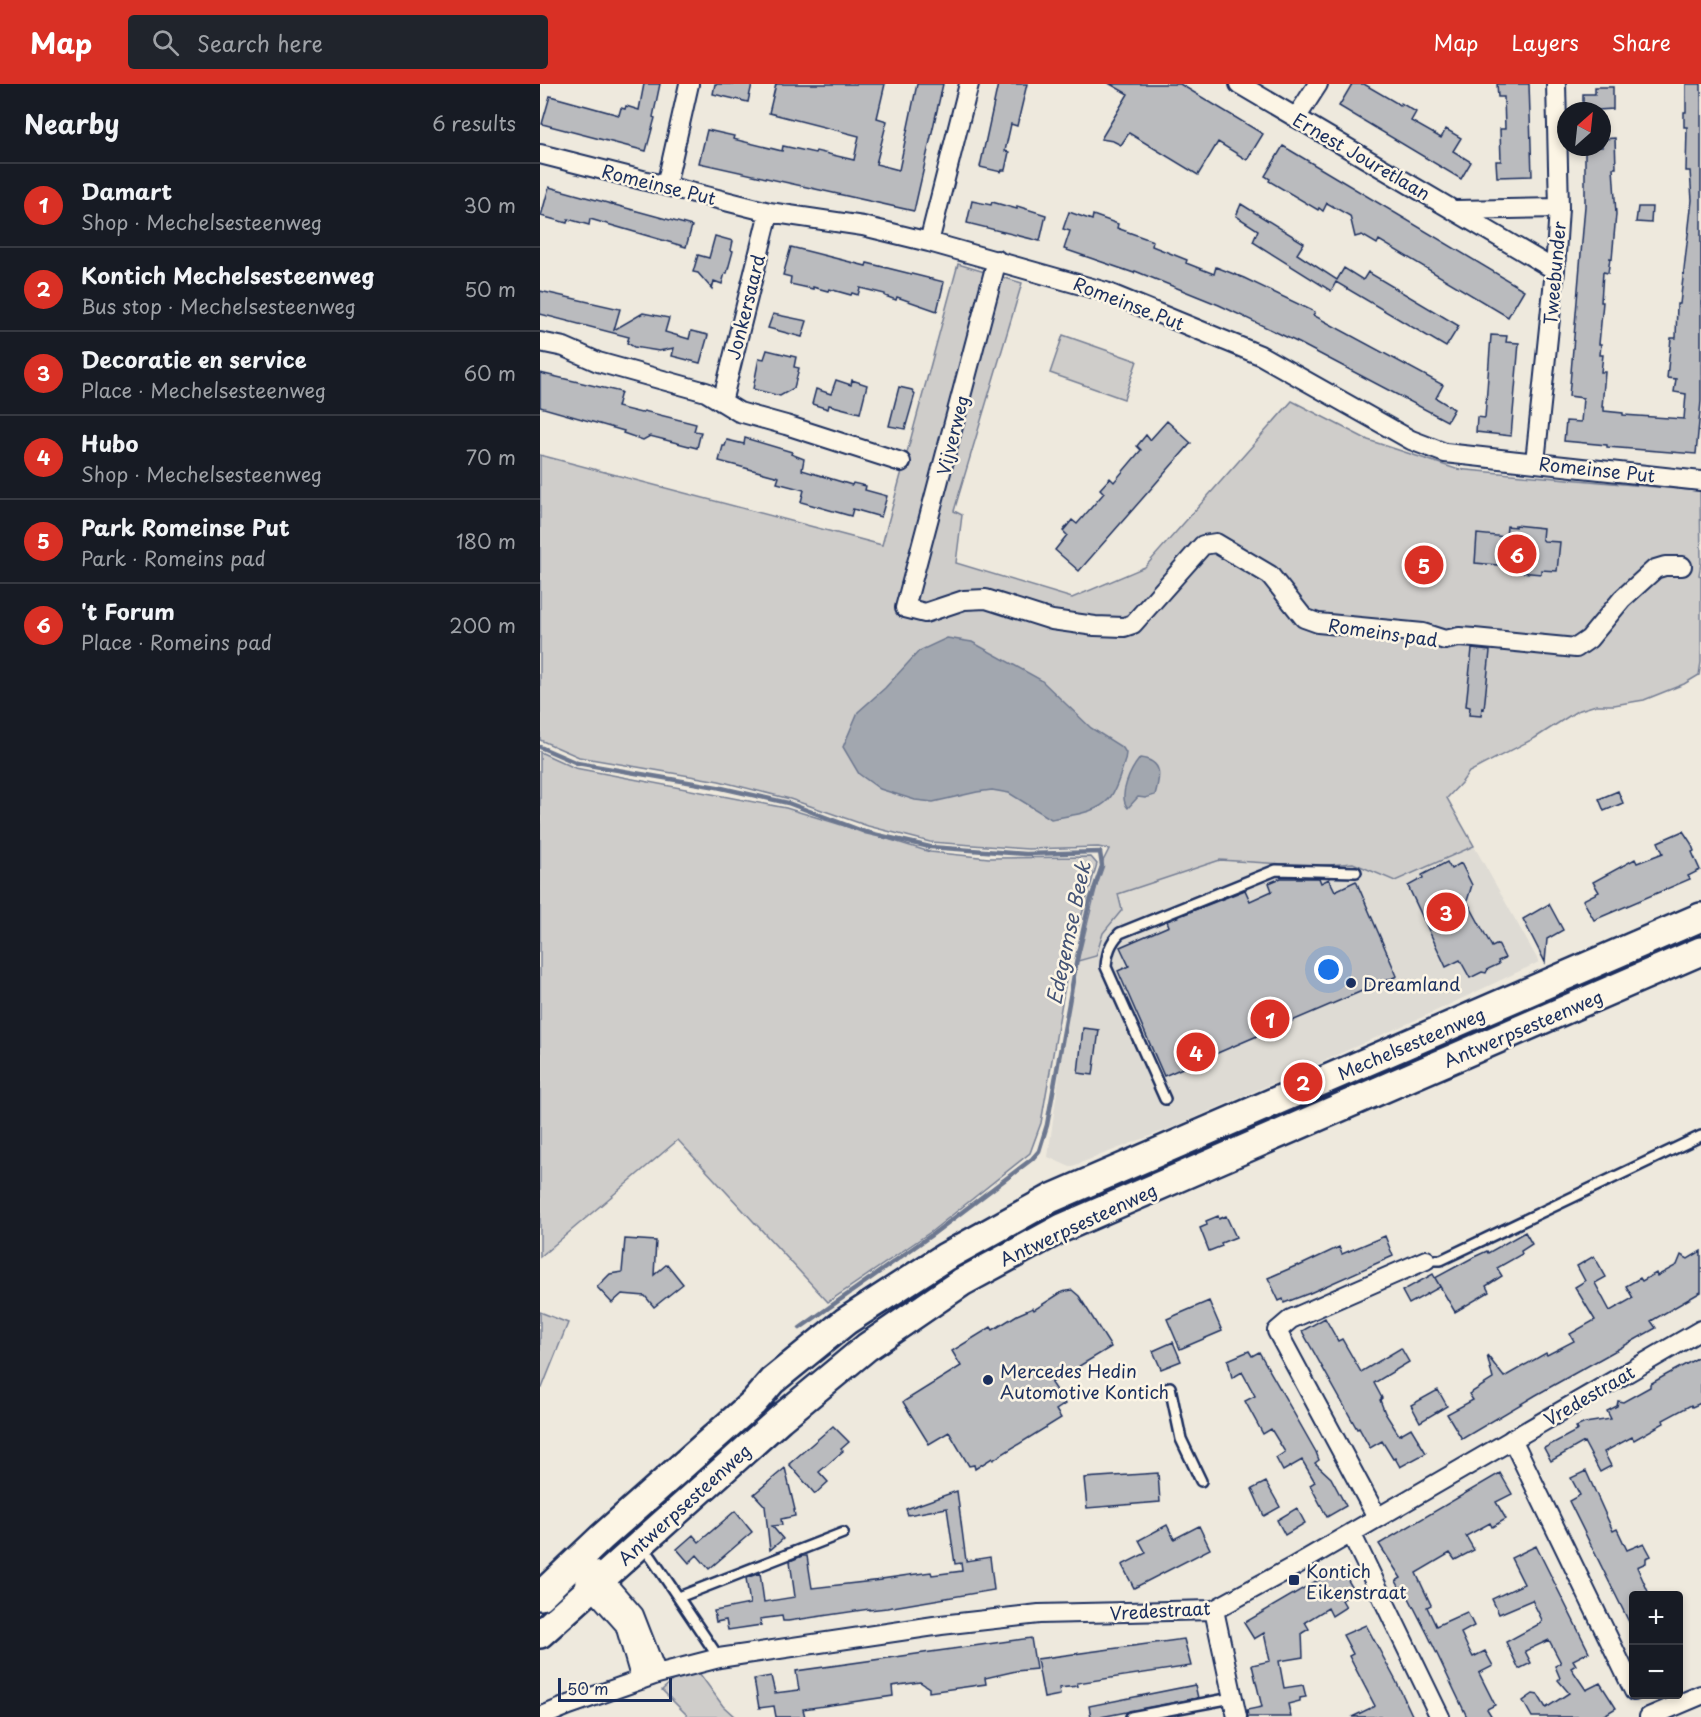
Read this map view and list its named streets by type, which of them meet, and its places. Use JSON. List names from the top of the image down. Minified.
{"streets":{"main road":["Antwerpsesteenweg","Mechelsesteenweg"],"street":["Ernest Jouretlaan","Romeinse Put","Tweebunder","Jonkersaard","Vijverweg","Romeins pad","Vredestraat"]},"crossings":[["Ernest Jouretlaan","Tweebunder"],["Romeinse Put","Tweebunder"],["Romeinse Put","Jonkersaard"],["Romeinse Put","Vijverweg"],["Vijverweg","Romeins pad"],["Antwerpsesteenweg","Mechelsesteenweg"]],"water":["Edegemse Beek"],"places":{"other":["Dreamland","Mercedes Hedin Automotive Kontich"],"transit":["Kontich Eikenstraat"]},"scale_bar":"50 m","north":"top right","page":{"header":"Map","search":"Search here","nav":["Map","Layers","Share"],"heading":["Nearby","6 results"],"list":[{"mark":"1","name":"Damart","note":"Shop · Mechelsesteenweg","value":"30 m"},{"mark":"2","name":"Kontich Mechelsesteenweg","note":"Bus stop · Mechelsesteenweg","value":"50 m"},{"mark":"3","name":"Decoratie en service","note":"Place · Mechelsesteenweg","value":"60 m"},{"mark":"4","name":"Hubo","note":"Shop · Mechelsesteenweg","value":"70 m"},{"mark":"5","name":"Park Romeinse Put","note":"Park · Romeins pad","value":"180 m"},{"mark":"6","name":"'t Forum","note":"Place · Romeins pad","value":"200 m"}],"pins":["6","5","3","1","4","2"],"map_buttons":["+","−"],"scale":"50 m"}}
